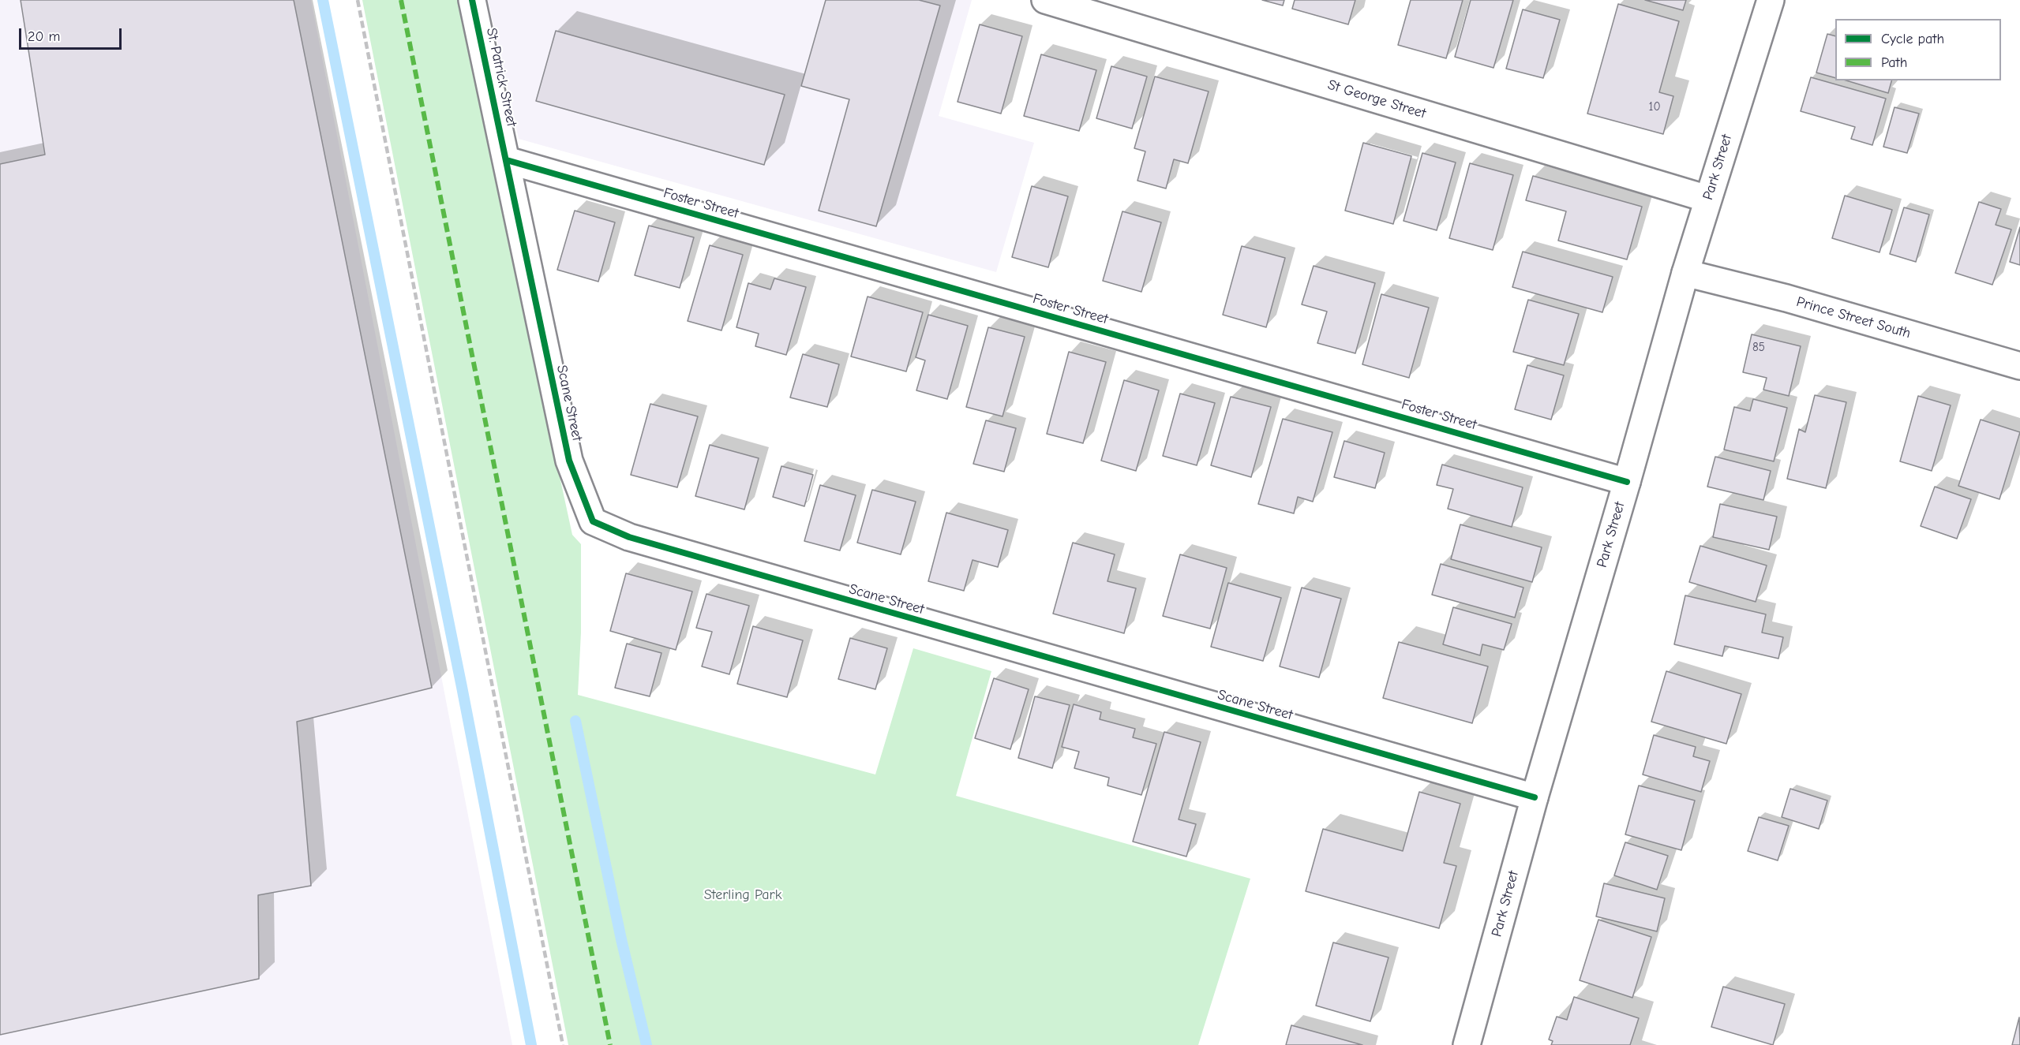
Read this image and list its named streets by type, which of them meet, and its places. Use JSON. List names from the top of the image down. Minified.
{"streets":{"street":["St. Patrick Street","St George Street","Park Street","Foster Street","Prince Street South","Scane Street"]},"crossings":[["St. Patrick Street","Foster Street"],["St. Patrick Street","Scane Street"],["St George Street","Park Street"],["Park Street","Foster Street"],["Park Street","Prince Street South"],["Park Street","Scane Street"],["Foster Street","Scane Street"]],"parks":["Sterling Park"],"house_numbers":["10","85"],"legend":["Cycle path","Path"],"scale_bar":"20 m"}
